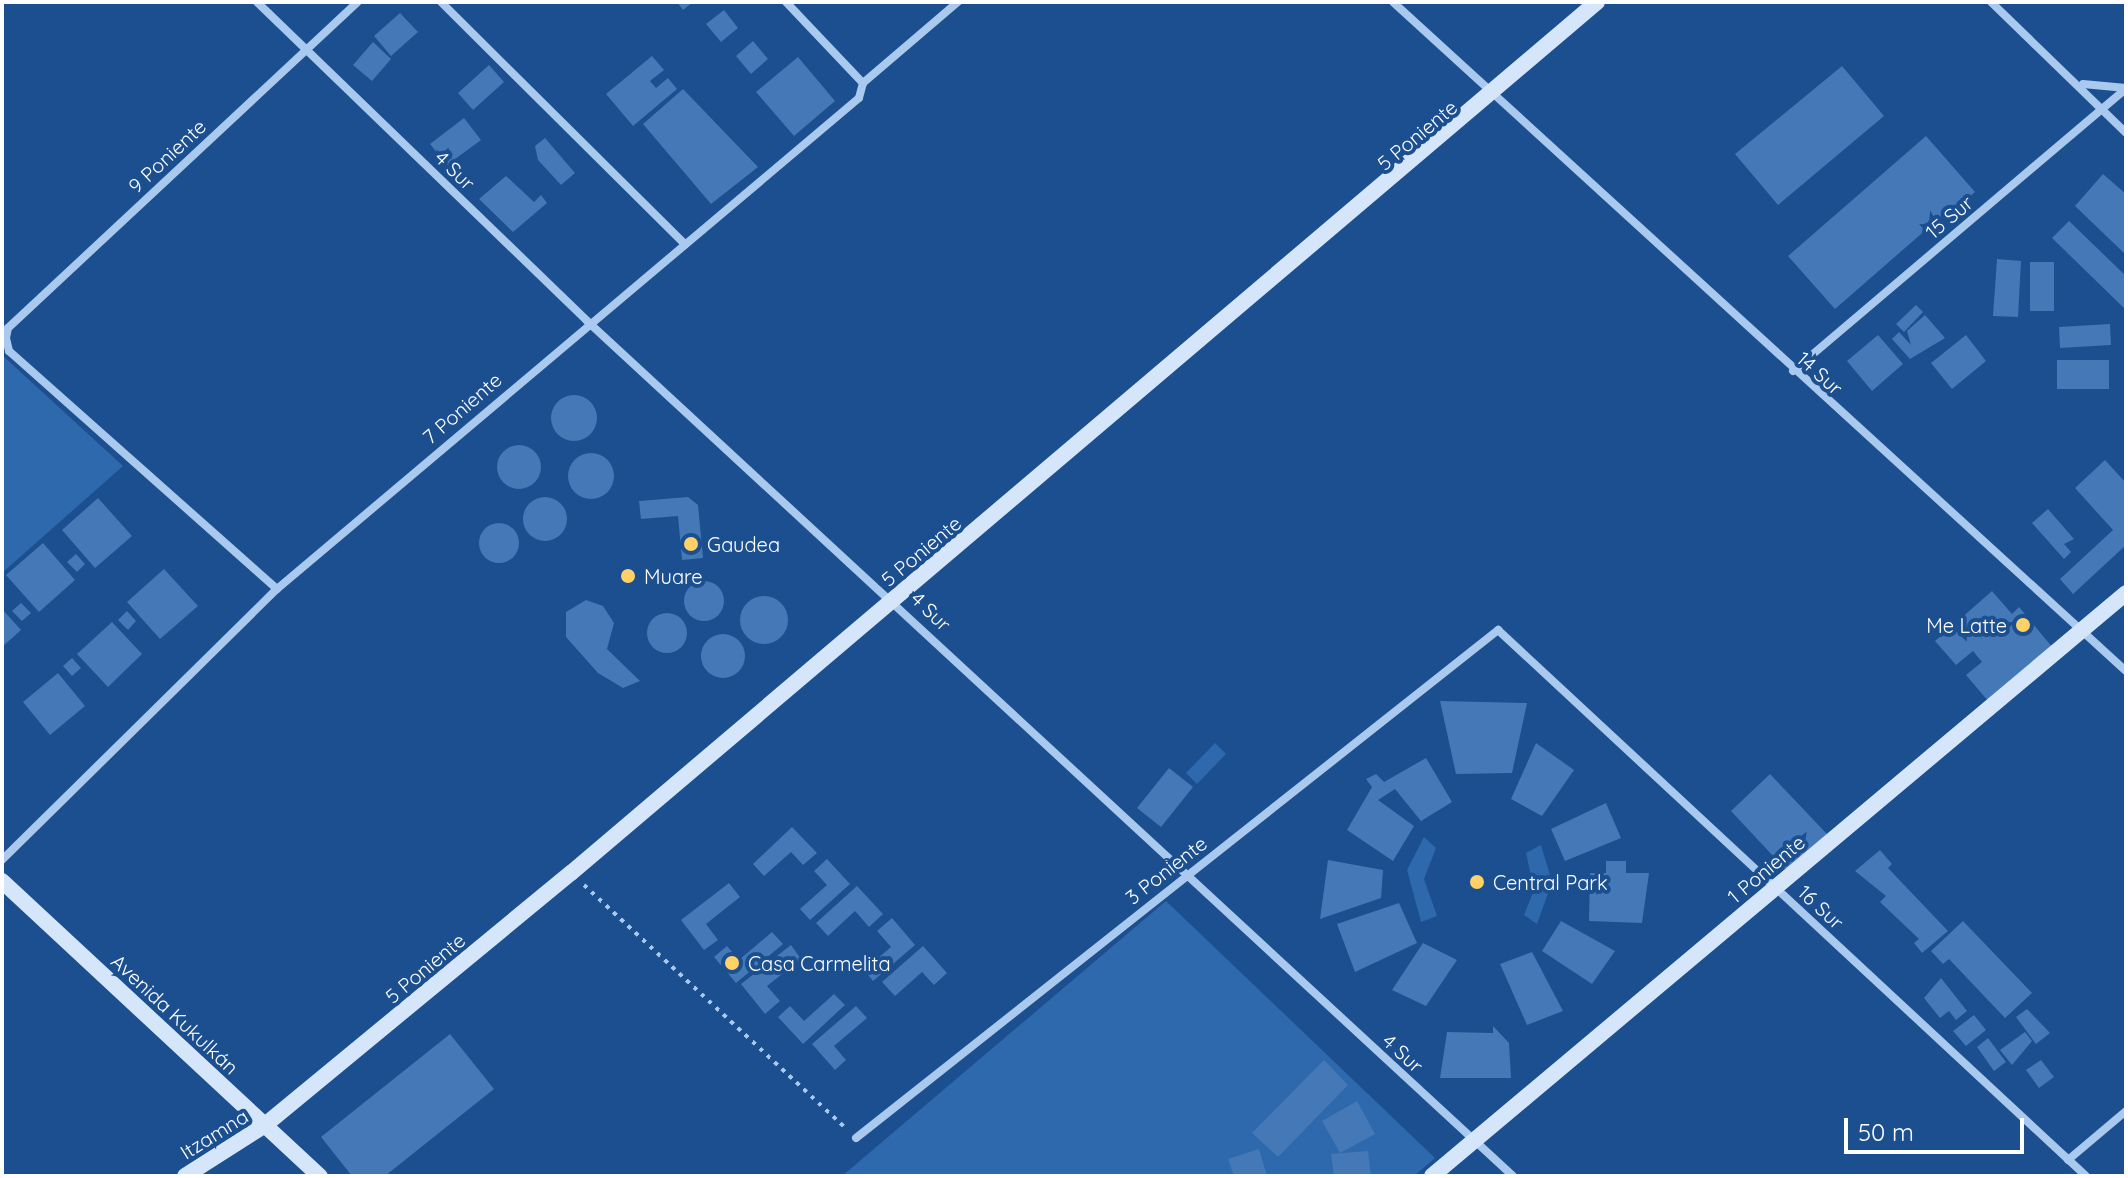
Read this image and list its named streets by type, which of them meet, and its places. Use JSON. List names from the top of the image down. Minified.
{"streets":{"street":["5 Poniente","9 Poniente","4 Sur","15 Sur","14 Sur","7 Poniente","1 Poniente","3 Poniente","16 Sur","Avenida Kukulkán","Itzamna"]},"crossings":[["5 Poniente","4 Sur"],["5 Poniente","14 Sur"],["5 Poniente","Avenida Kukulkán"],["5 Poniente","Itzamna"],["9 Poniente","4 Sur"],["9 Poniente","7 Poniente"],["4 Sur","7 Poniente"],["4 Sur","1 Poniente"],["4 Sur","3 Poniente"],["15 Sur","14 Sur"],["14 Sur","1 Poniente"],["1 Poniente","16 Sur"],["3 Poniente","16 Sur"],["Avenida Kukulkán","Itzamna"]],"places":["Gaudea","Muare","Me Latte","Central Park","Casa Carmelita"],"scale_bar":"50 m"}
